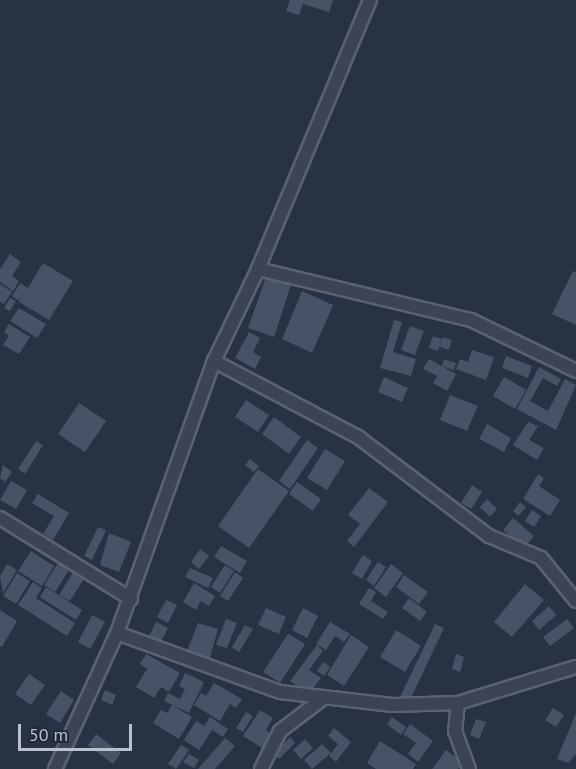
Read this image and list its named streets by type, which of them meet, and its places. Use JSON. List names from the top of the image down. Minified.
{"scale_bar":"50 m"}
